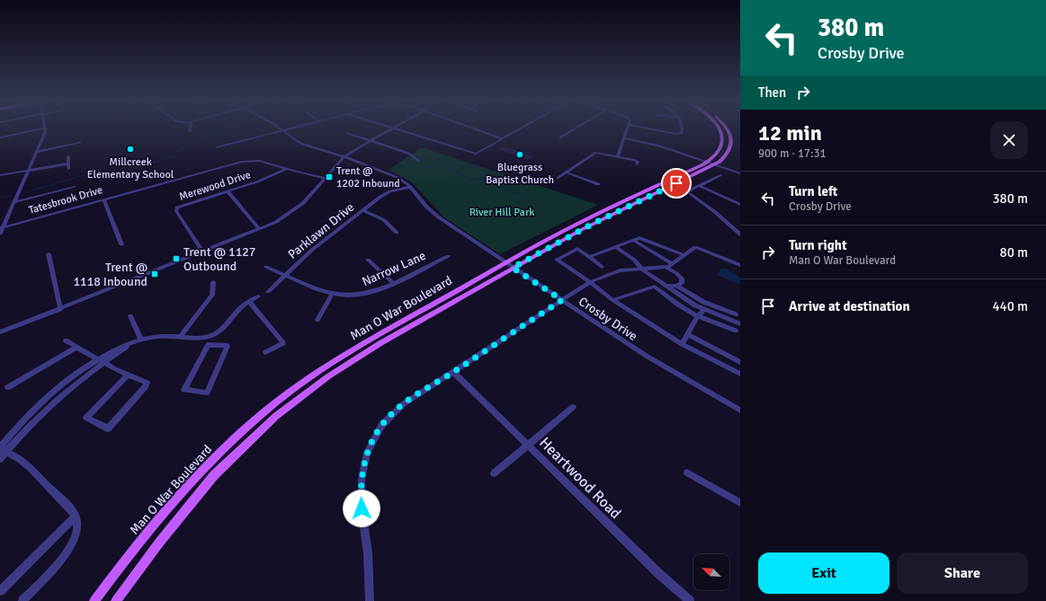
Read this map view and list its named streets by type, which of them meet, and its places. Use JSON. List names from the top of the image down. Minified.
{"streets":{"main road":["Man O War Boulevard"],"street":["Merewood Drive","Tatesbrook Drive","Parklawn Drive","Narrow Lane","Crosby Drive","Heartwood Road"]},"crossings":[["Merewood Drive","Tatesbrook Drive"],["Parklawn Drive","Narrow Lane"],["Parklawn Drive","Crosby Drive"],["Man O War Boulevard","Crosby Drive"]],"parks":["River Hill Park"],"places":{"other":["Millcreek Elementary School","Bluegrass Baptist Church"],"transit":["Trent @ 1202 Inbound","Trent @ 1127 Outbound","Trent @ 1118 Inbound"]},"north":"top left","page":{"turn":["380 m","Crosby Drive"],"then":"Then","heading":["12 min","900 m · 17:31"],"list":[{"name":"Turn left","note":"Crosby Drive","value":"380 m"},{"name":"Turn right","note":"Man O War Boulevard","value":"80 m"},{"name":"Arrive at destination","value":"440 m"}],"buttons":["Exit","Share"]}}
